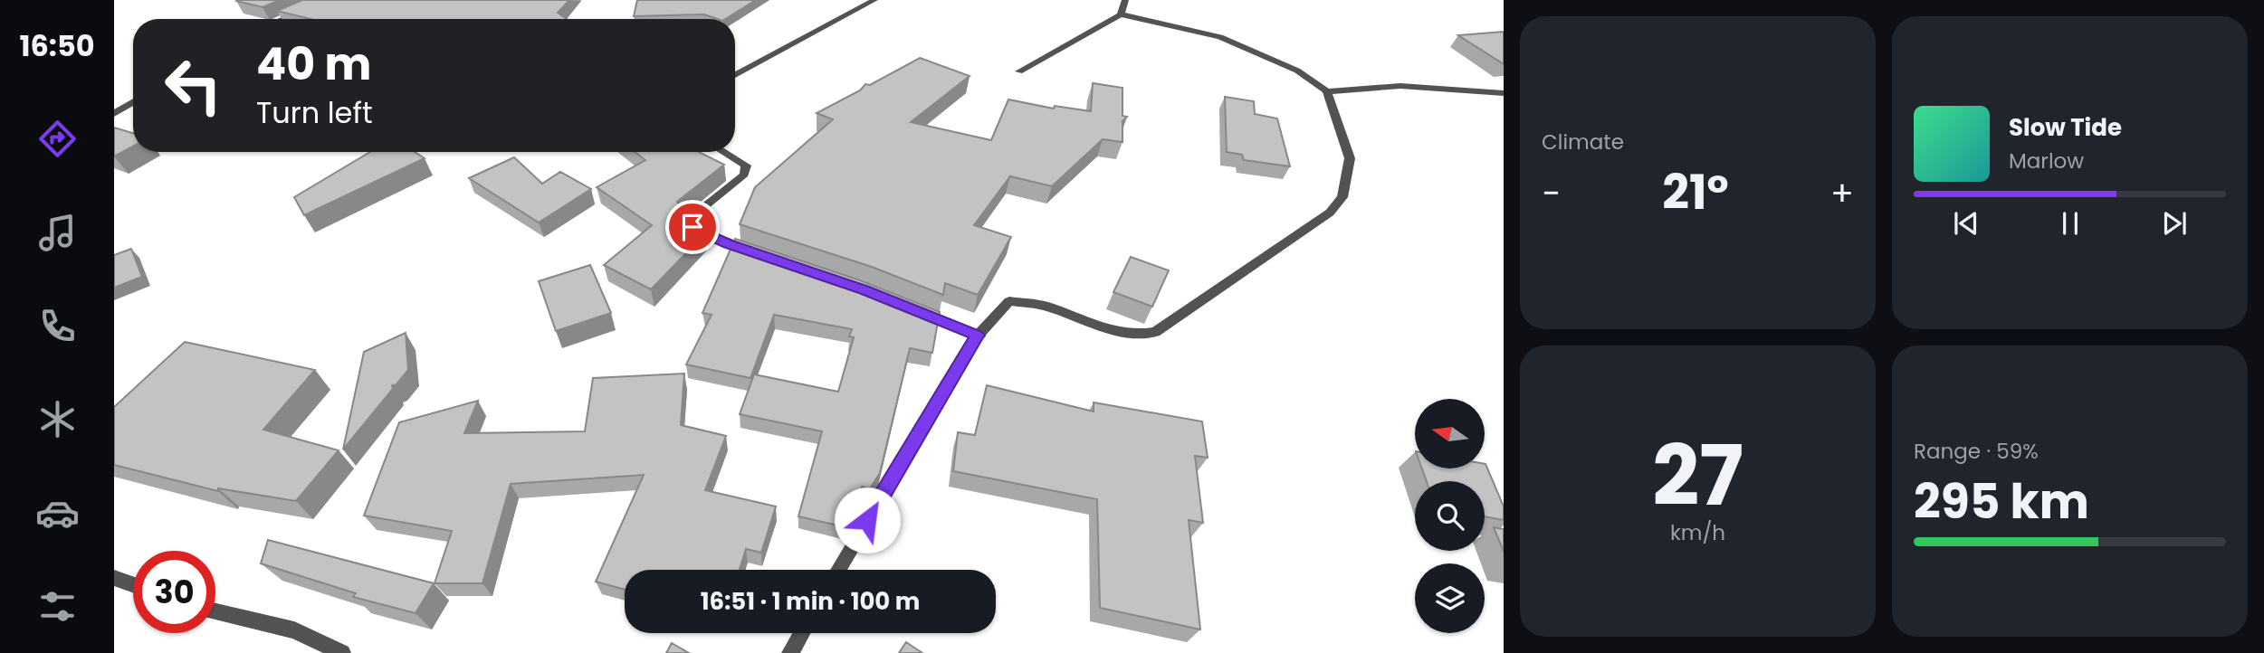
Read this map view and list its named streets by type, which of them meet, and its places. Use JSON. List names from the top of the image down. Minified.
{"north":"left","page":{"tabs":"16:50","tile":["Climate",["27","km/h"],["Range · 59%","295 km"]],"turn":["40 m","Turn left"],"song":["Slow Tide","Marlow"],"heat":["−","21°","+"],"limit":"30","trip":"16:51 · 1 min · 100 m"}}
